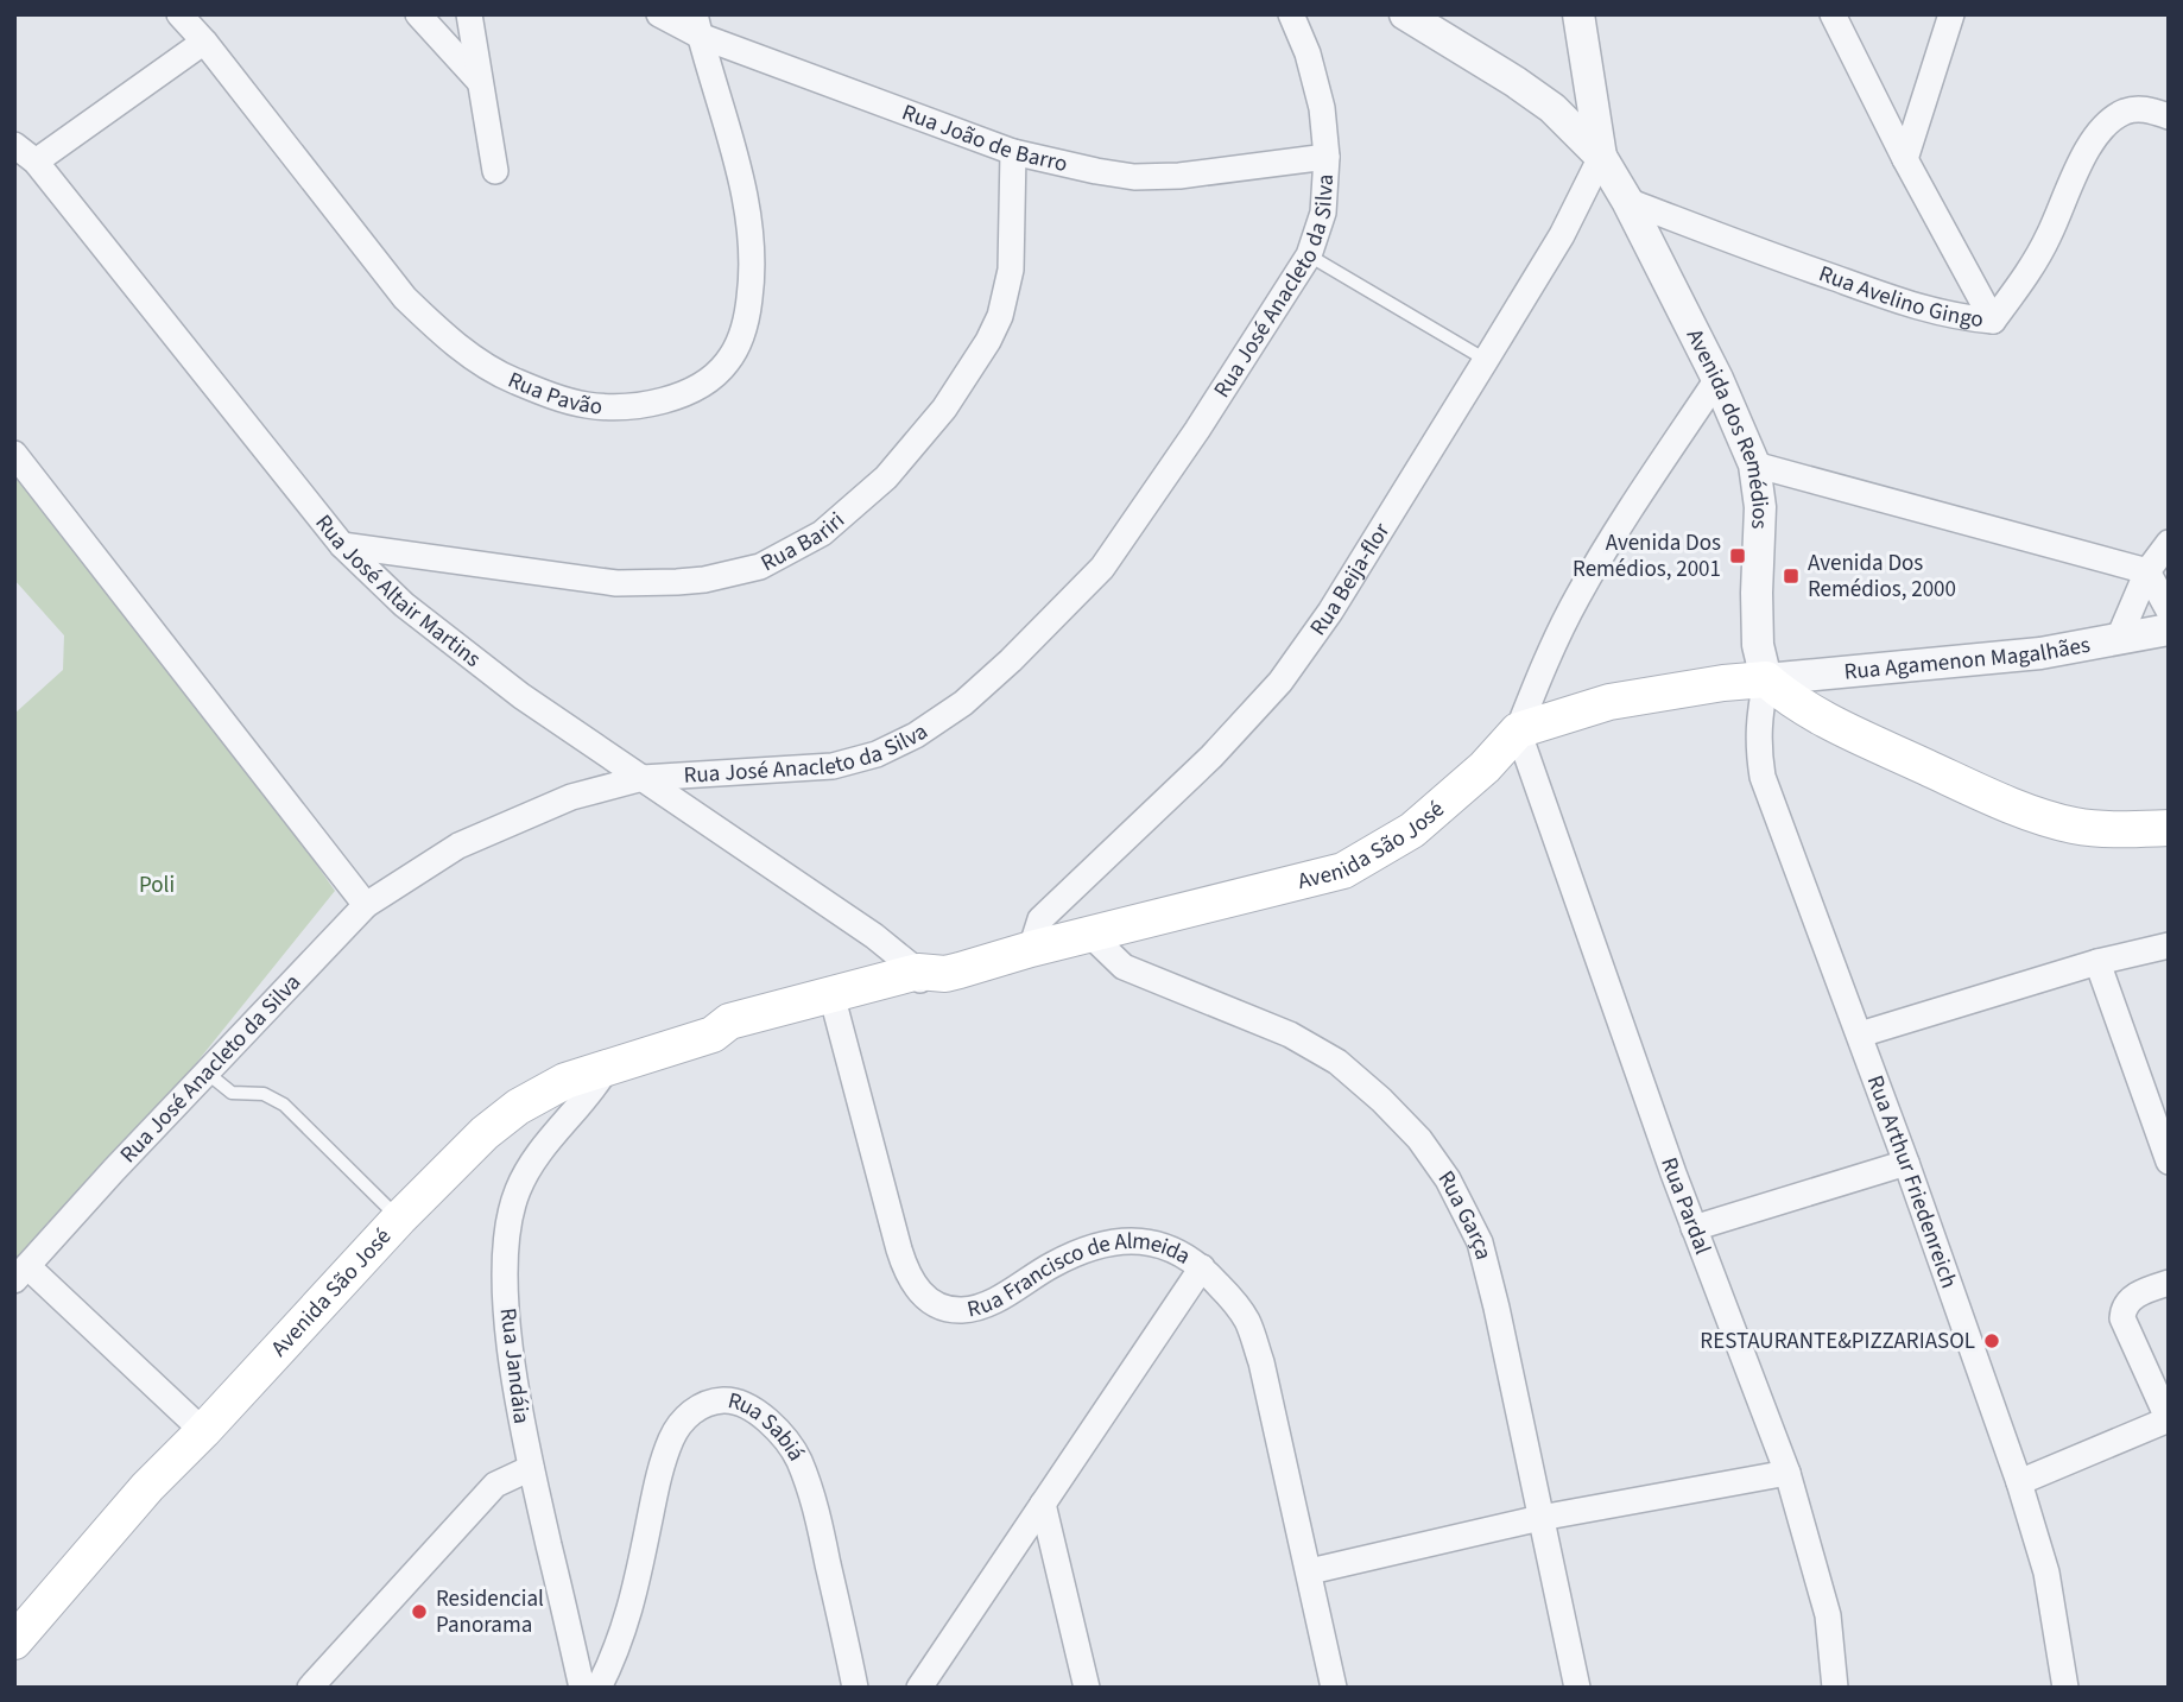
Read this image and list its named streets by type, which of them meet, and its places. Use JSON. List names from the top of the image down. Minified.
{"streets":{"main road":["Avenida São José"],"street":["Rua João de Barro","Rua José Anacleto da Silva","Rua Avelino Gingo","Rua Pavão","Avenida dos Remédios","Rua Bariri","Rua Beija-flor","Rua José Altair Martins","Rua Agamenon Magalhães","Rua Arthur Friedenreich","Rua Pardal","Rua Garça","Rua Francisco de Almeida","Rua Jandáia","Rua Sabiá"]},"crossings":[["Rua João de Barro","Rua José Anacleto da Silva"],["Rua João de Barro","Rua Pavão"],["Rua João de Barro","Rua Bariri"],["Rua José Anacleto da Silva","Rua José Altair Martins"],["Rua Avelino Gingo","Avenida dos Remédios"],["Avenida dos Remédios","Rua Beija-flor"],["Avenida dos Remédios","Rua Agamenon Magalhães"],["Avenida dos Remédios","Rua Arthur Friedenreich"],["Rua Bariri","Rua José Altair Martins"],["Rua Beija-flor","Avenida São José"],["Rua José Altair Martins","Avenida São José"],["Rua Agamenon Magalhães","Rua Arthur Friedenreich"],["Avenida São José","Rua Pardal"],["Avenida São José","Rua Garça"],["Avenida São José","Rua Francisco de Almeida"],["Avenida São José","Rua Jandáia"]],"parks":["Poli"],"places":{"transit":["Avenida Dos Remédios, 2001","Avenida Dos Remédios, 2000"],"other":["RESTAURANTE&PIZZARIASOL","Residencial Panorama"]}}
